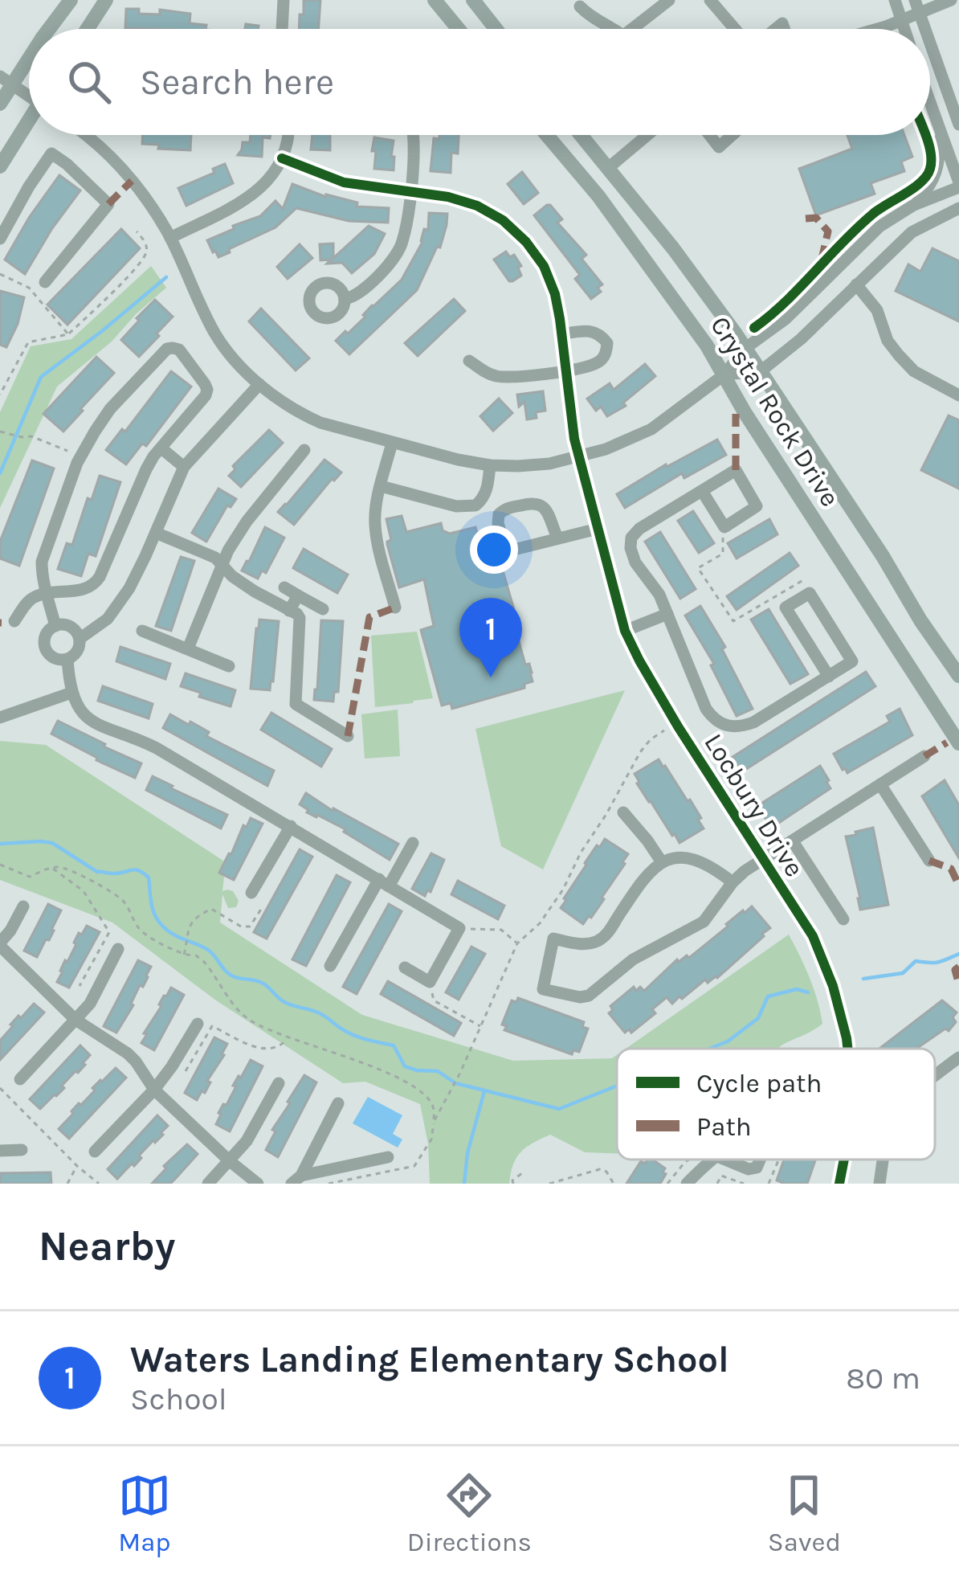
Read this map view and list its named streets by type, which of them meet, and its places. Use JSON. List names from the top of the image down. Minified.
{"streets":{"main road":["Crystal Rock Drive"],"street":["Locbury Drive"]},"legend":["Cycle path","Path"],"page":{"search":"Search here","pins":"1","heading":"Nearby","list":[{"mark":"1","name":"Waters Landing Elementary School","note":"School","value":"80 m"}],"nav":["Map","Directions","Saved"]}}
